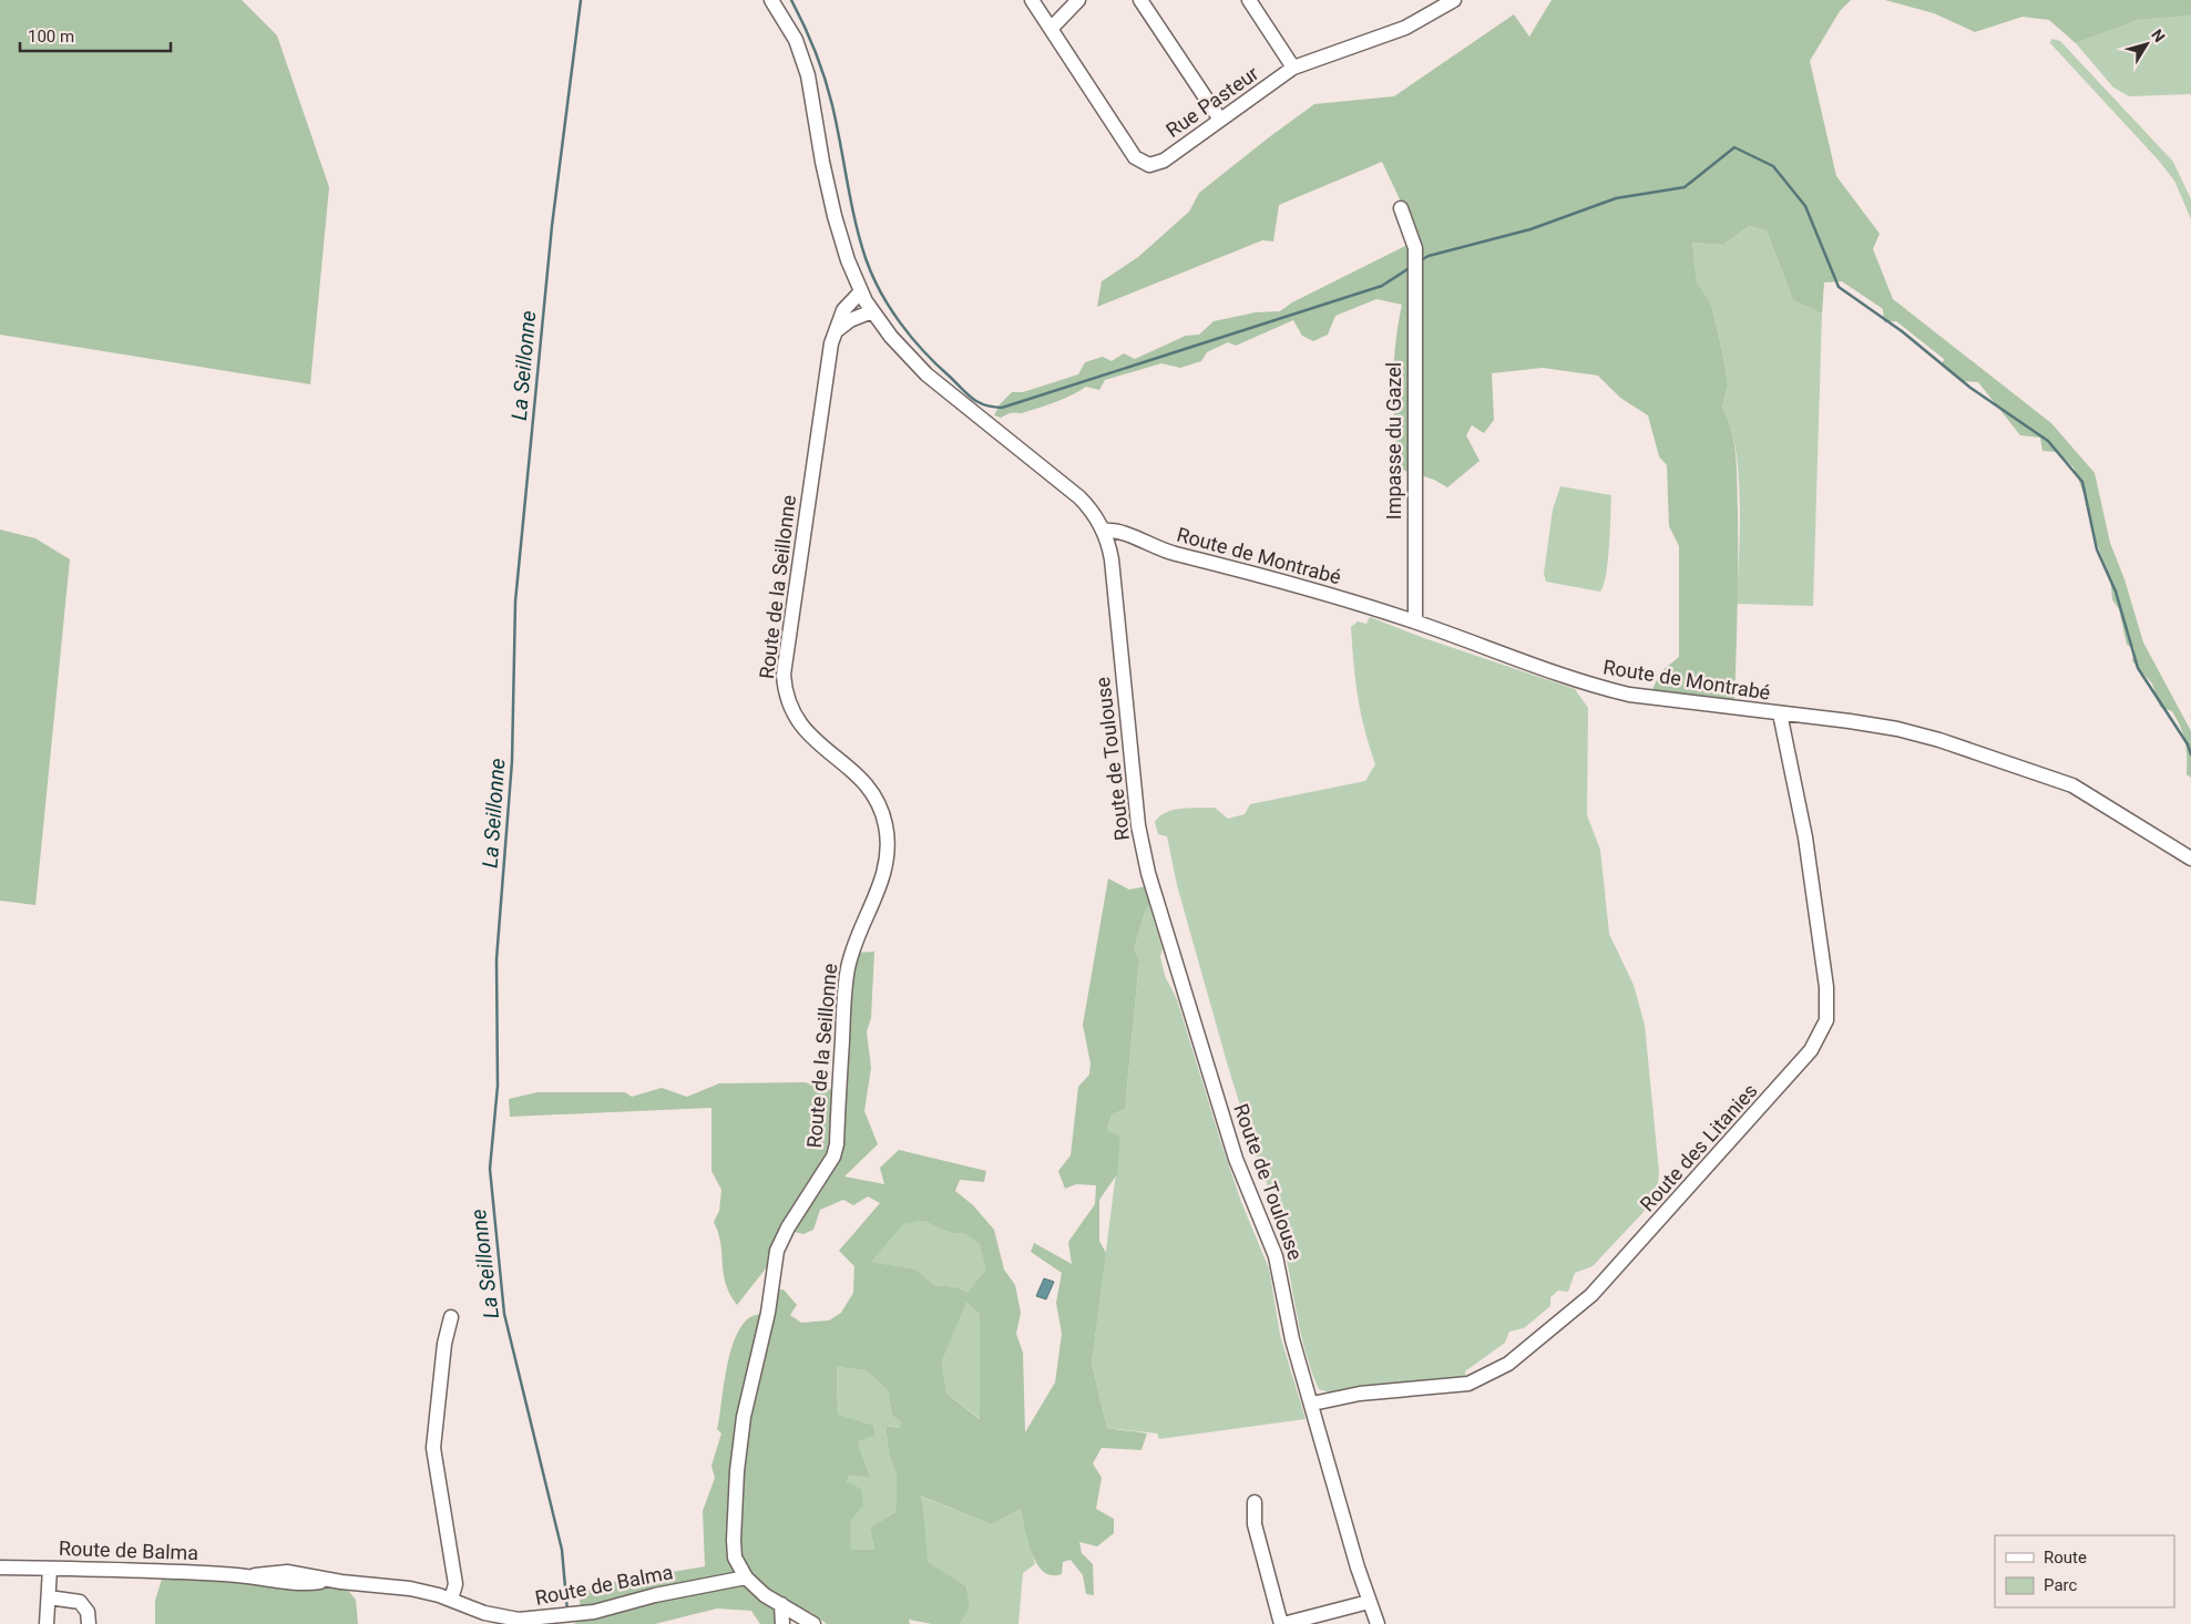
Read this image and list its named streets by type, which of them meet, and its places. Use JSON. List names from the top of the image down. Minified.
{"streets":{"street":["Rue Pasteur","Impasse du Gazel","Route de Montrabé","Route de la Seillonne","Route de Toulouse","Route des Litanies","Route de Balma"]},"crossings":[["Impasse du Gazel","Route de Montrabé"],["Route de Montrabé","Route de Toulouse"],["Route de Montrabé","Route des Litanies"],["Route de la Seillonne","Route de Toulouse"],["Route de la Seillonne","Route de Balma"],["Route de Toulouse","Route des Litanies"]],"water":["La Seillonne"],"legend":["Route","Parc"],"scale_bar":"100 m","north":"top right"}
